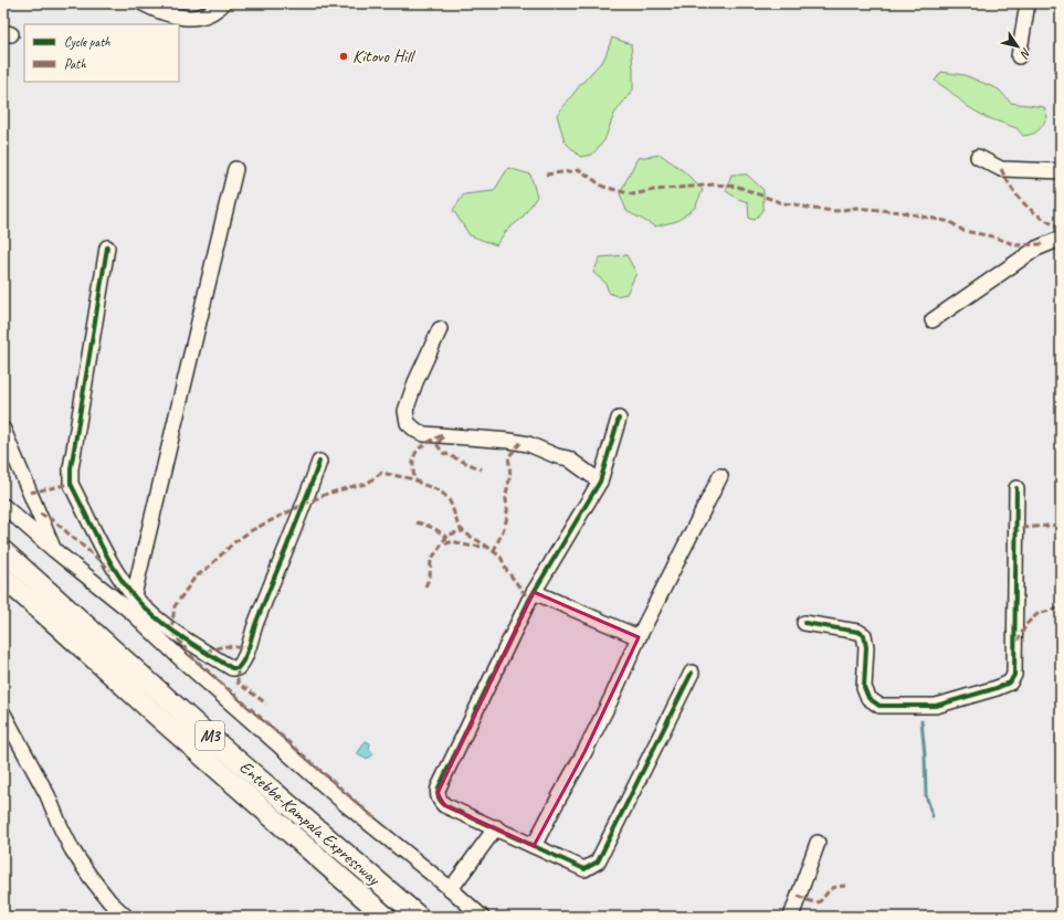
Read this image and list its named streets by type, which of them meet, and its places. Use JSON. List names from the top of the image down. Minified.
{"streets":{"highway":["M3","Entebbe-Kampala Expressway"]},"places":["Kitovo Hill"],"legend":["Cycle path","Path"],"north":"bottom right"}
